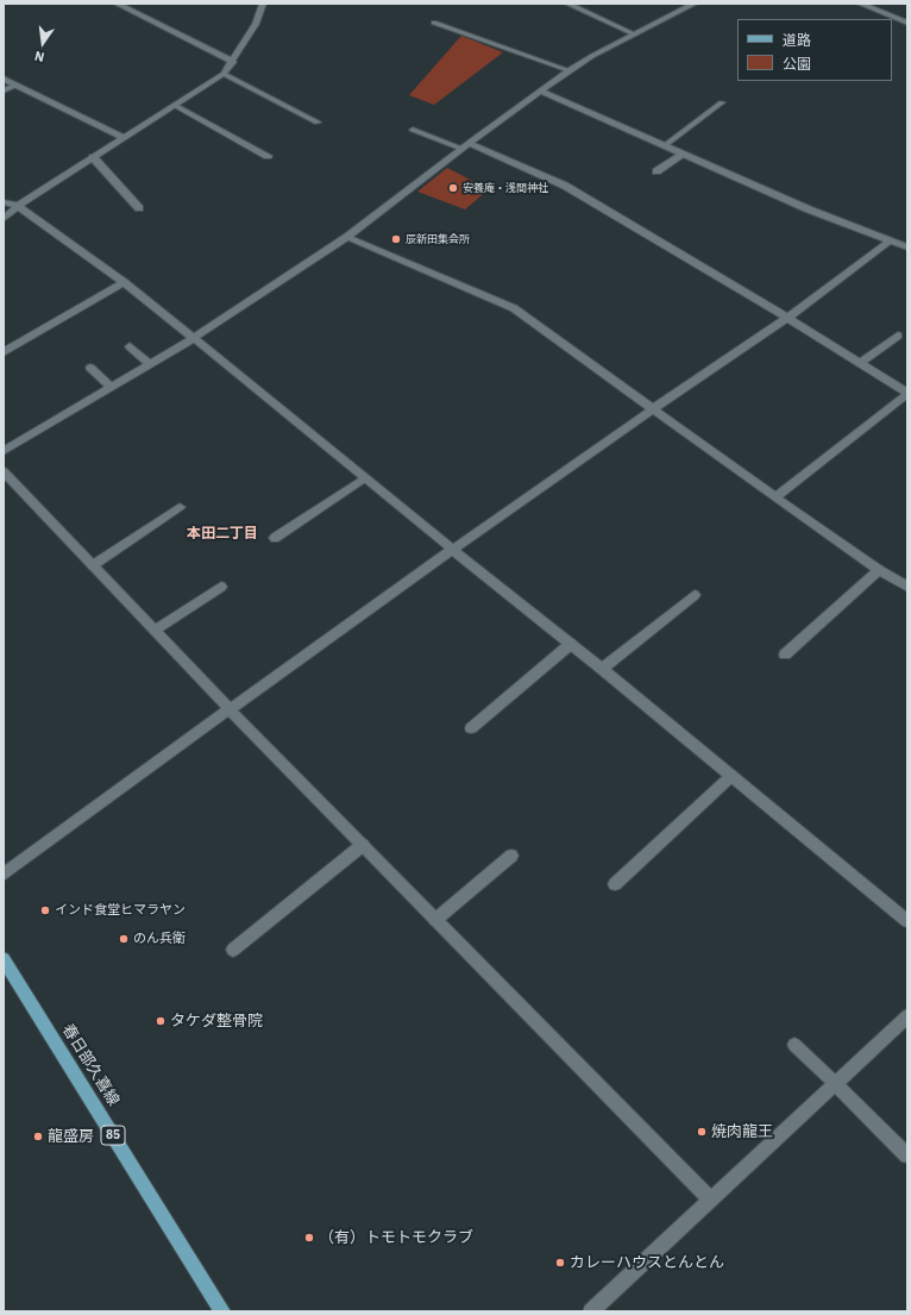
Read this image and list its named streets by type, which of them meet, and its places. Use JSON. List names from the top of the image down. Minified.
{"streets":{"main road":["春日部久喜線","85"]},"districts":["本田二丁目"],"places":["安養庵・浅間神社","辰新田集会所","インド食堂ヒマラヤン","のん兵衛","タケダ整骨院","焼肉龍王","龍盛房","（有）トモトモクラブ","カレーハウスとんとん"],"legend":["道路","公園"],"north":"bottom"}
